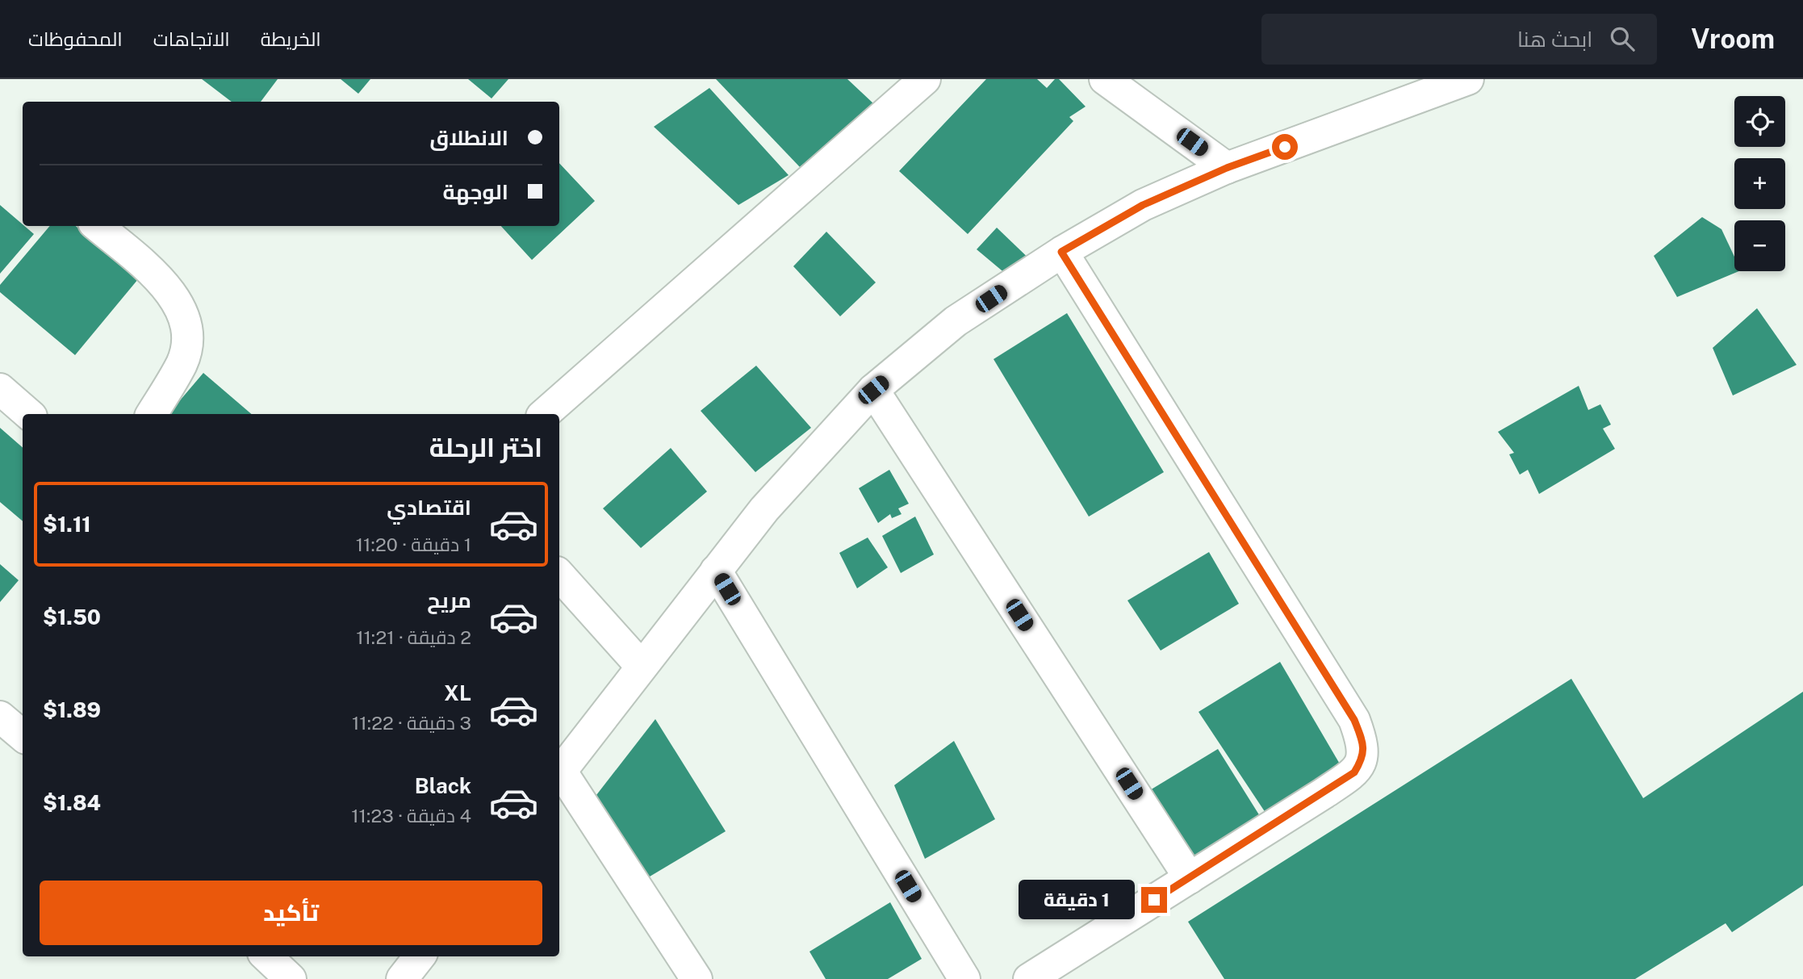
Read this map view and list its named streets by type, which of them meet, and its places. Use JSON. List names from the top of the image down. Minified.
{"page":{"header":"Vroom","search":"ابحث هنا","nav":["الخريطة","الاتجاهات","المحفوظات"],"map_buttons":["+","−"],"banner":["الانطلاق","الوجهة"],"heading":"اختر الرحلة","list":[{"name":"اقتصادي","note":"1 دقيقة · 11:20","value":"$1.11"},{"name":"مريح","note":"2 دقيقة · 11:21","value":"$1.50"},{"name":"XL","note":"3 دقيقة · 11:22","value":"$1.89"},{"name":"Black","note":"4 دقيقة · 11:23","value":"$1.84"}],"buttons":"تأكيد","bubble":"1 دقيقة"}}
